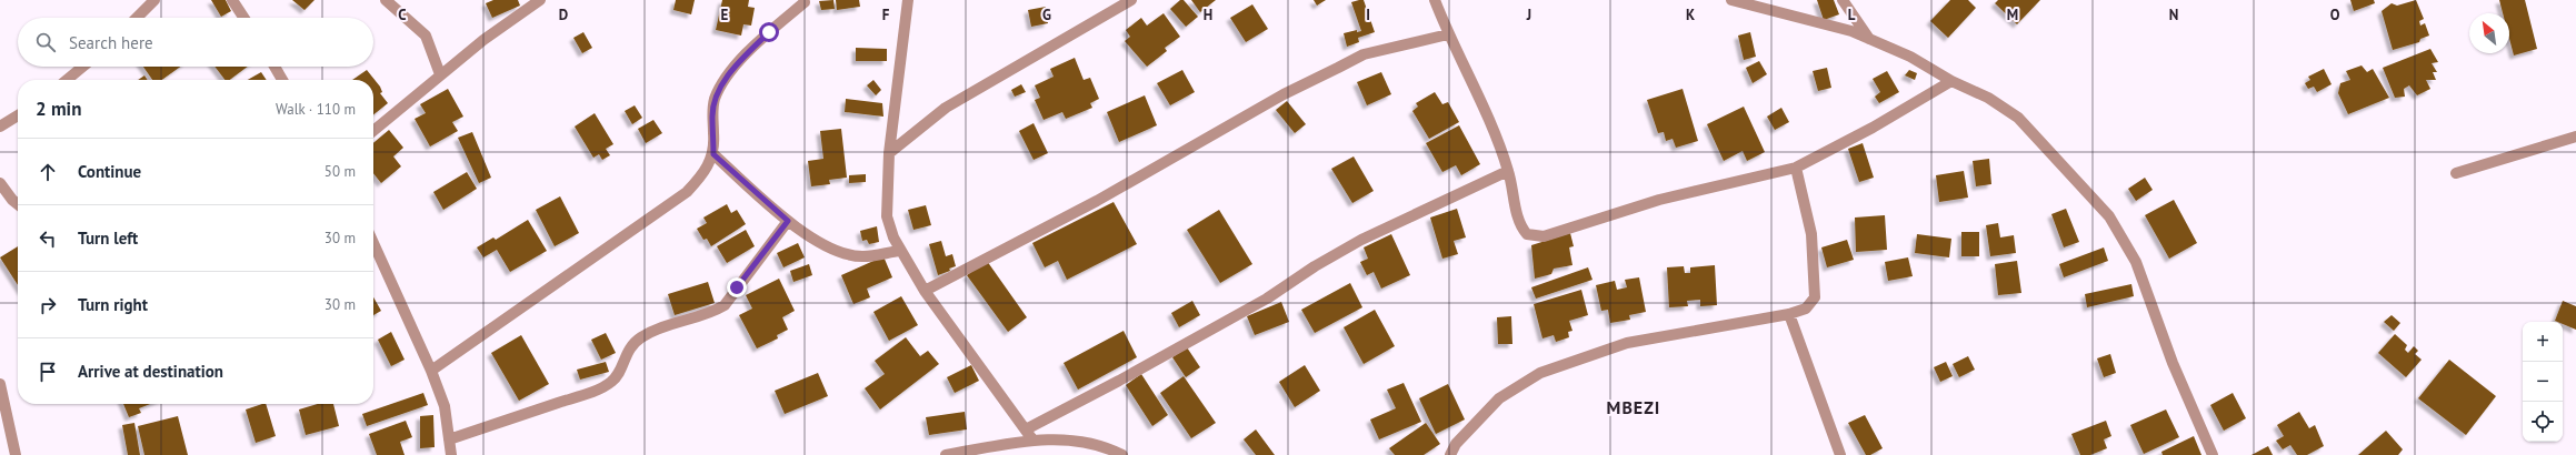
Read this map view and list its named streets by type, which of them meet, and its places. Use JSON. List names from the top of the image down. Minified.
{"districts":["MBEZI"],"north":"top left","page":{"search":"Search here","heading":["2 min","Walk · 110 m"],"list":[["Continue","50 m"],["Turn left","30 m"],["Turn right","30 m"],"Arrive at destination"],"map_buttons":["+","−"]},"grid":{"columns":["C","D","E","F","G","H","I","J","K","L","M","N","O"]}}
